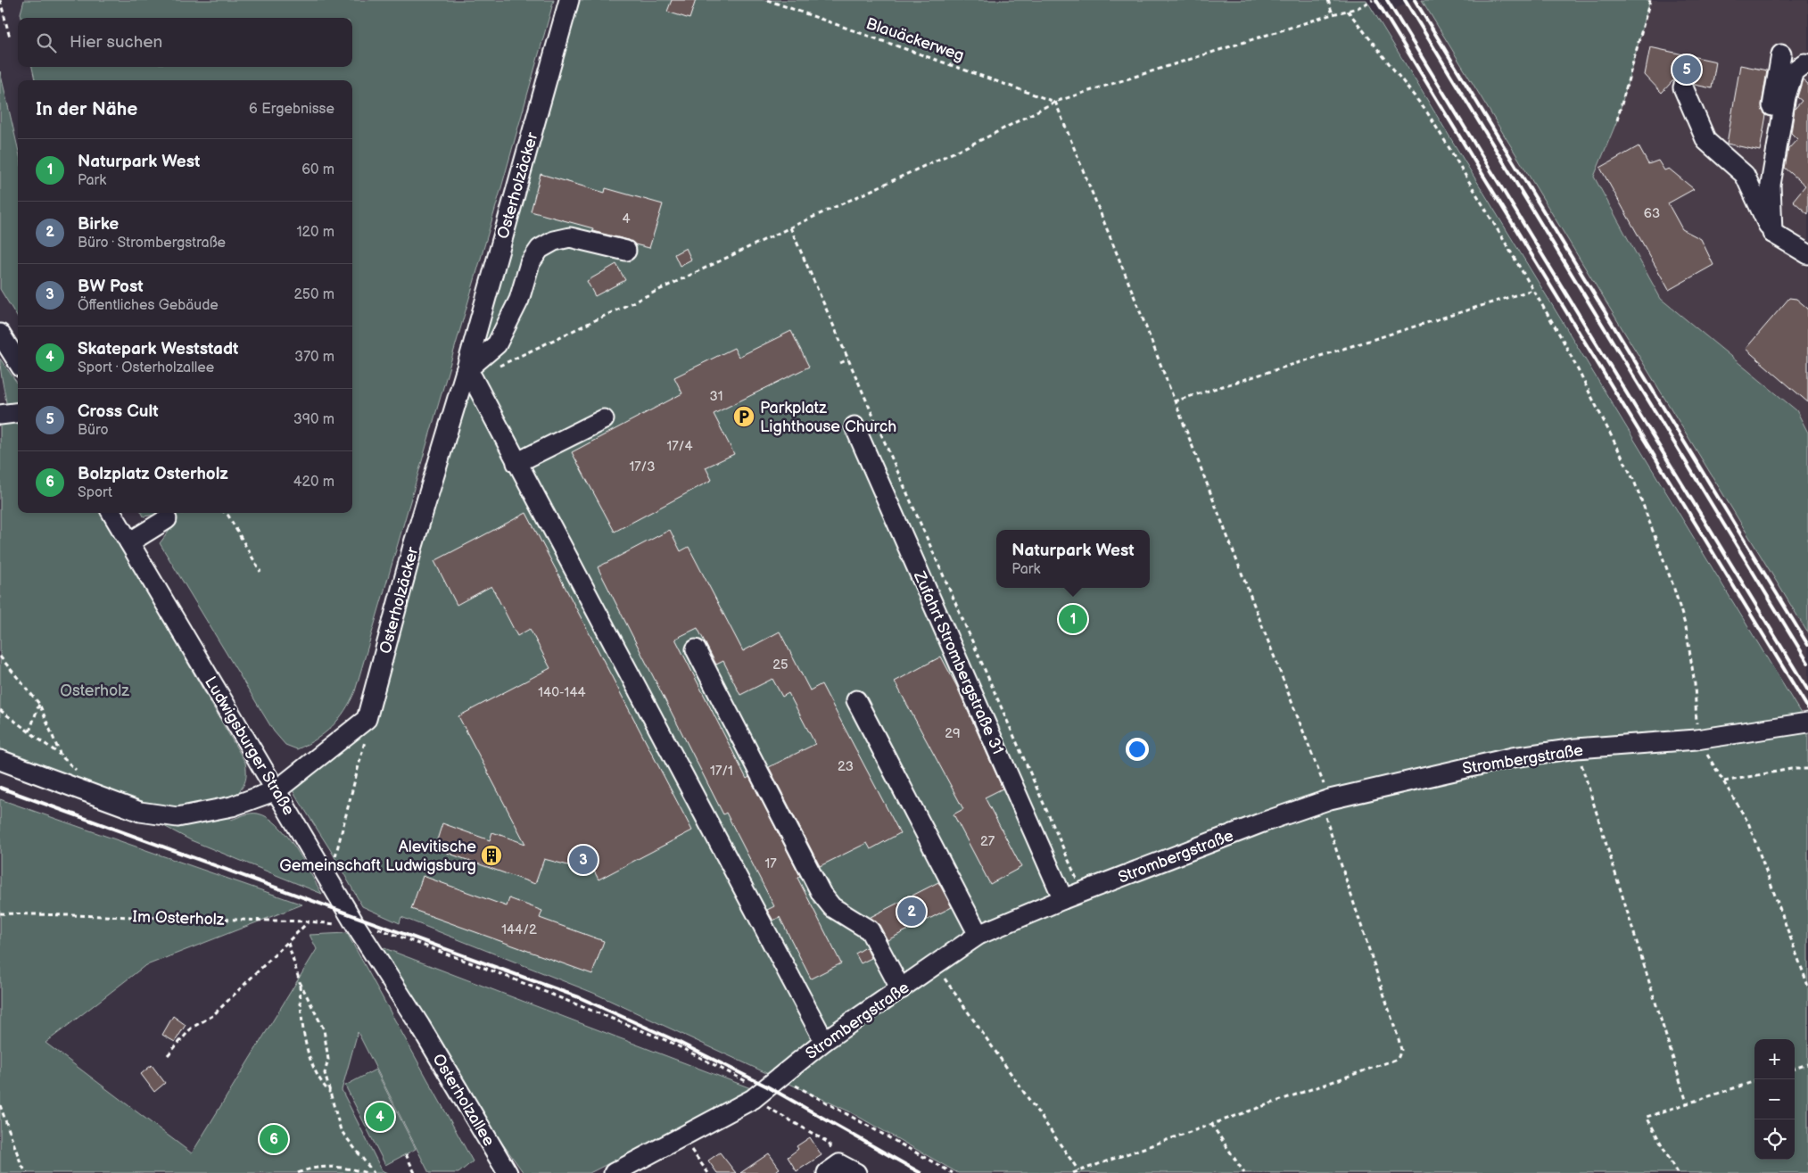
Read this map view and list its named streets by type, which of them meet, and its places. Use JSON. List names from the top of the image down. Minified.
{"streets":{"street":["Osterholzäcker","Zufahrt Strombergstraße 31","Ludwigsburger Straße","Strombergstraße","Osterholzallee"],"path":["Blauäckerweg","Im Osterholz"]},"crossings":[["Zufahrt Strombergstraße 31","Strombergstraße"],["Ludwigsburger Straße","Im Osterholz"],["Ludwigsburger Straße","Osterholzallee"],["Strombergstraße","Im Osterholz"]],"parks":["Osterholz"],"places":{"parking":["Parkplatz Lighthouse Church"],"building":["Alevitische Gemeinschaft Ludwigsburg"]},"house_numbers":["63","4","31","17/4","17/3","25","140-144","29","23","17/1","27","17","144/2"],"page":{"search":"Hier suchen","pins":["5","1","3","2","4","6"],"heading":["In der Nähe","6 Ergebnisse"],"list":[{"mark":"1","name":"Naturpark West","note":"Park","value":"60 m"},{"mark":"2","name":"Birke","note":"Büro · Strombergstraße","value":"120 m"},{"mark":"3","name":"BW Post","note":"Öffentliches Gebäude","value":"250 m"},{"mark":"4","name":"Skatepark Weststadt","note":"Sport · Osterholzallee","value":"370 m"},{"mark":"5","name":"Cross Cult","note":"Büro","value":"390 m"},{"mark":"6","name":"Bolzplatz Osterholz","note":"Sport","value":"420 m"}],"popup":["Naturpark West","Park"],"map_buttons":["+","−"]}}
